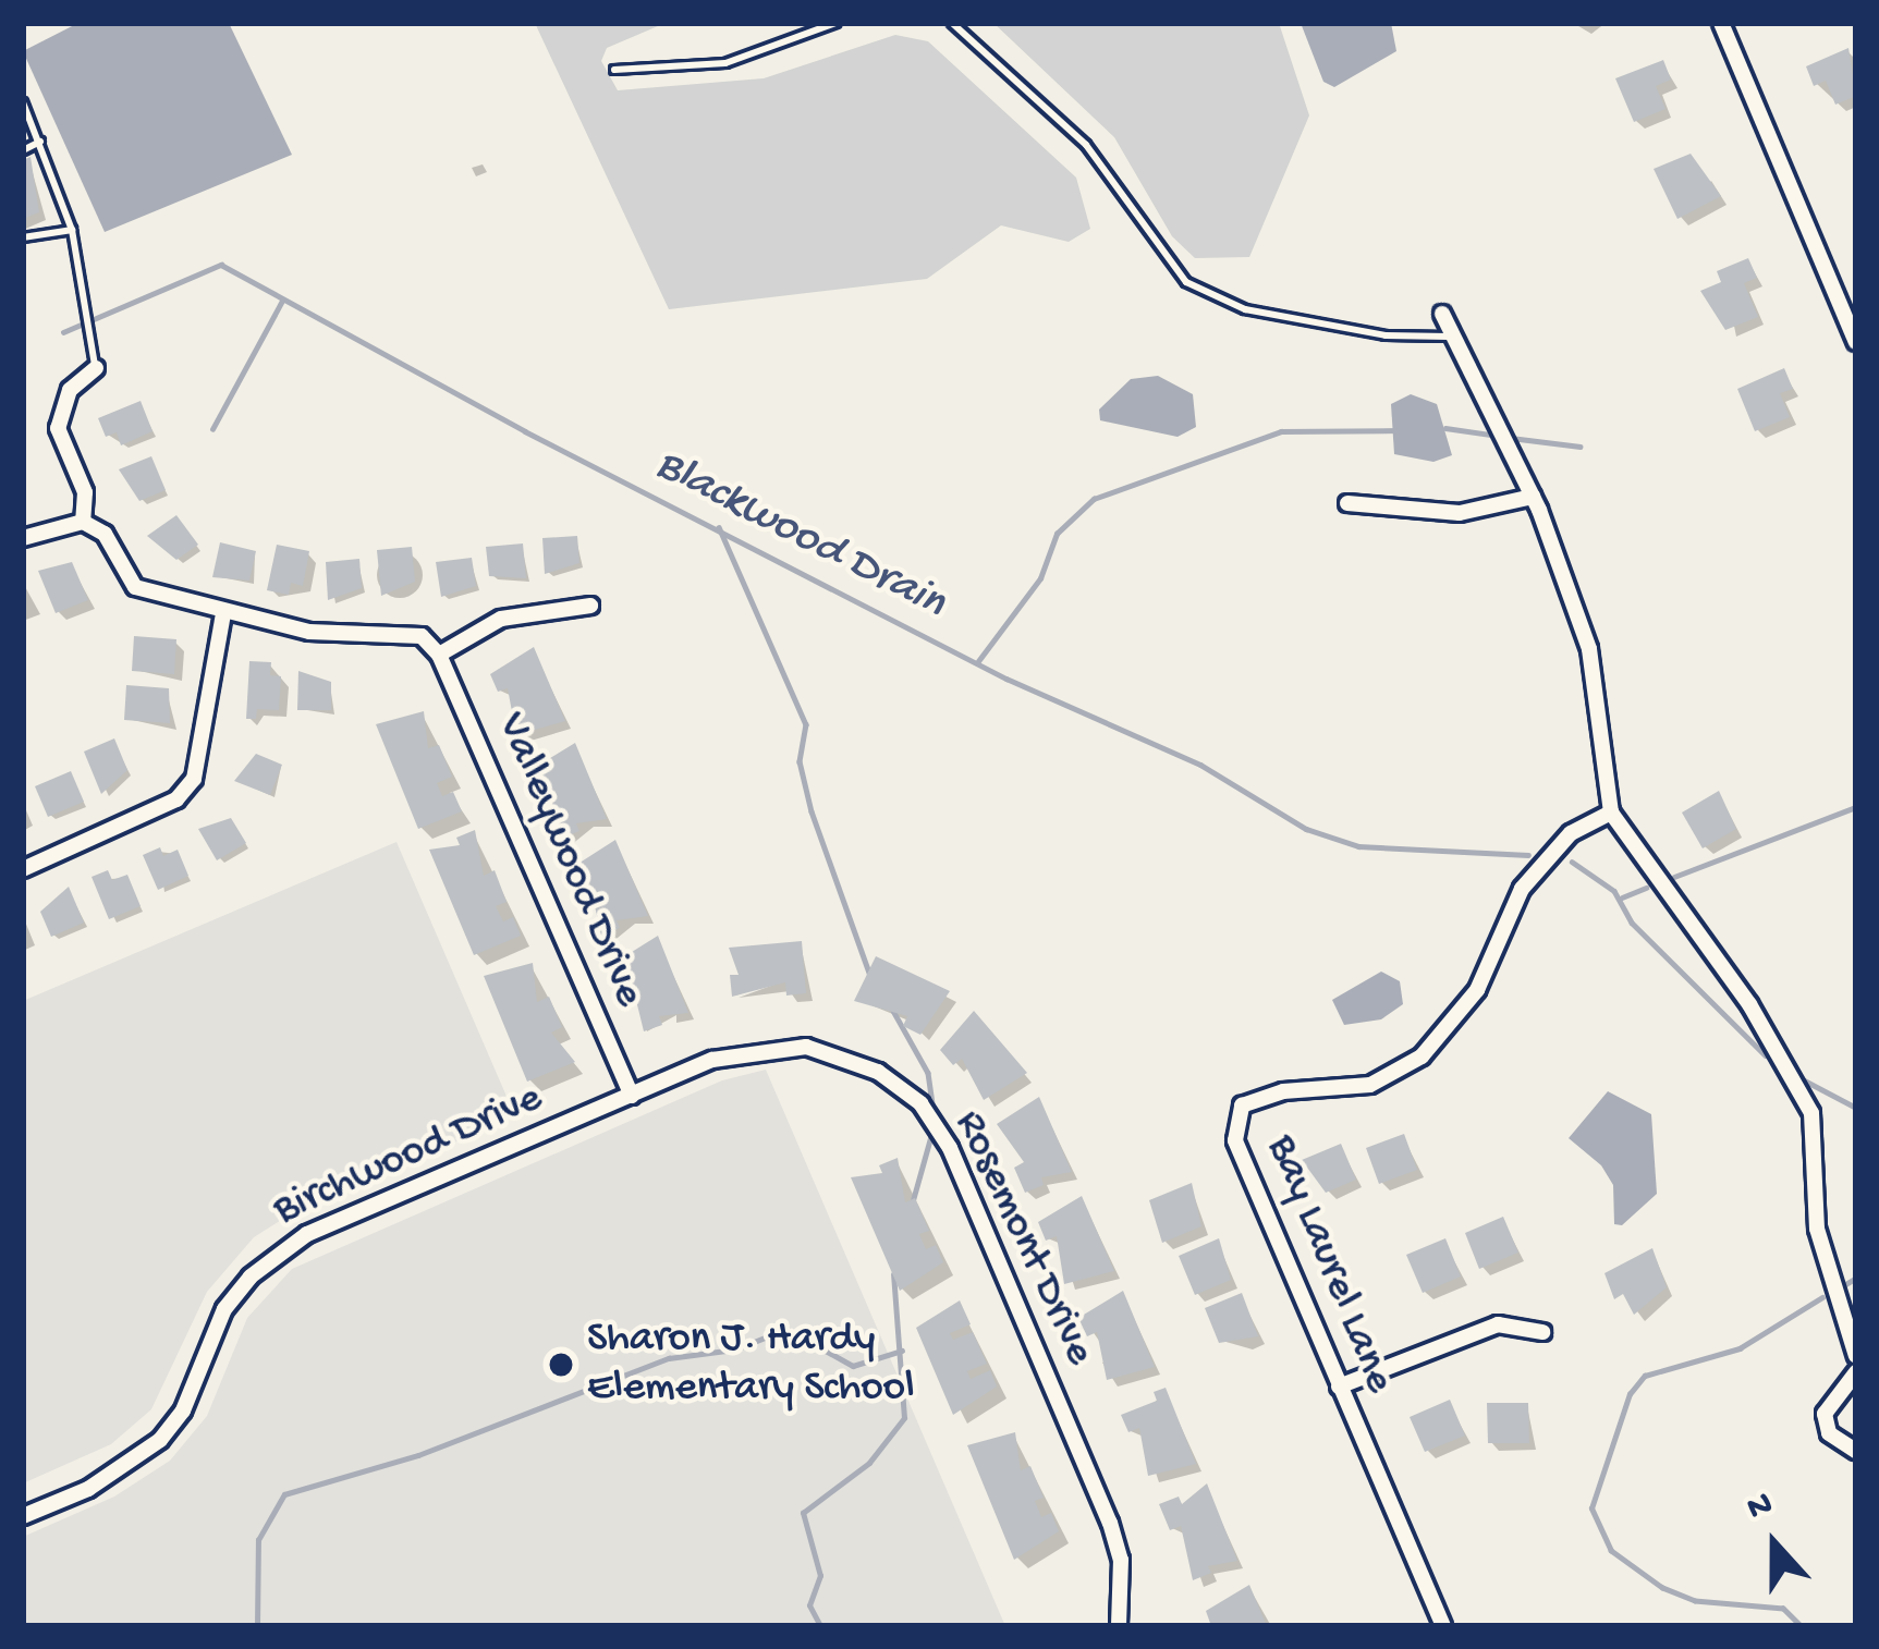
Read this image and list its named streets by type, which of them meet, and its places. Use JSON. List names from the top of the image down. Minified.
{"streets":{"street":["Valleywood Drive","Birchwood Drive","Rosemont Drive","Bay Laurel Lane"]},"crossings":[["Valleywood Drive","Birchwood Drive"],["Valleywood Drive","Rosemont Drive"],["Birchwood Drive","Rosemont Drive"]],"water":["Blackwood Drain"],"places":["Sharon J. Hardy Elementary School"],"north":"top"}
